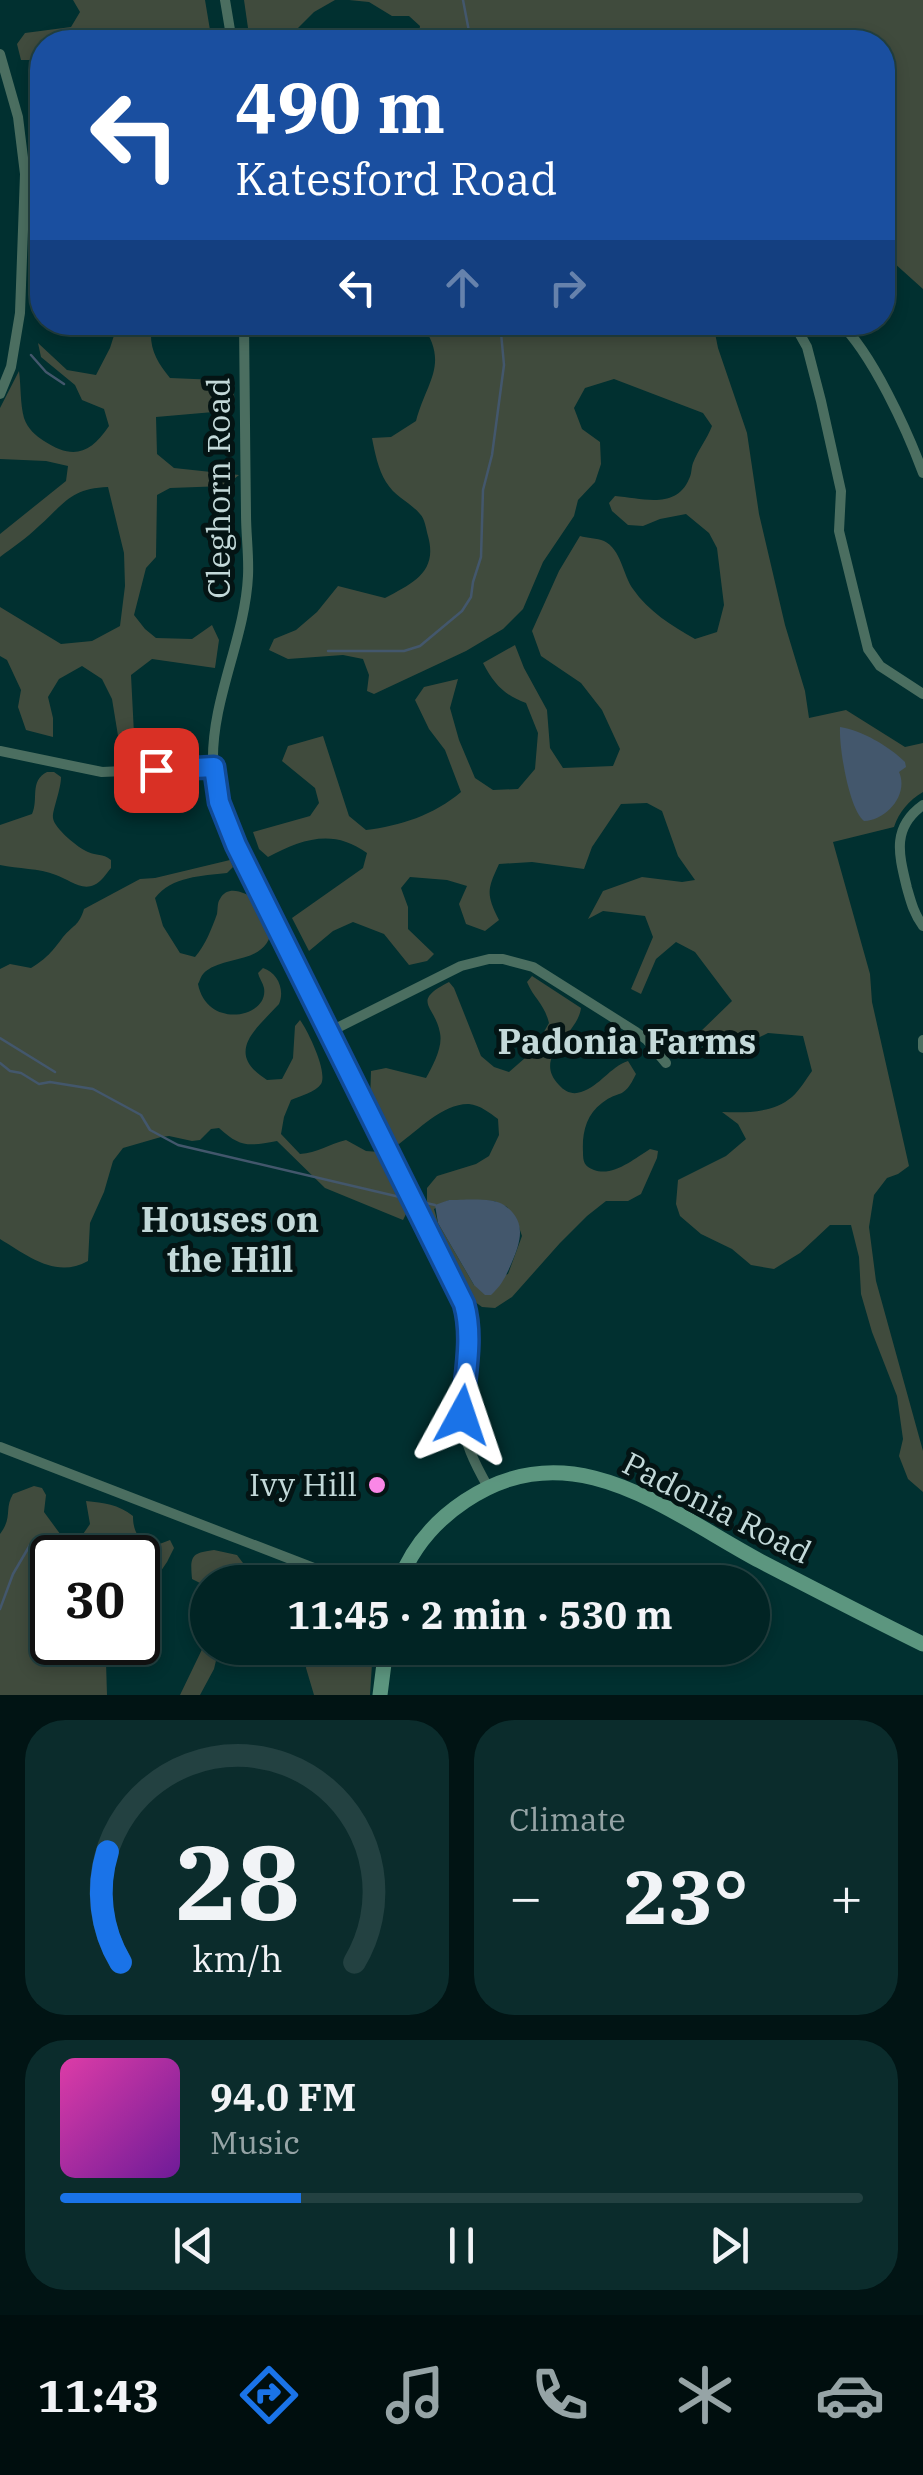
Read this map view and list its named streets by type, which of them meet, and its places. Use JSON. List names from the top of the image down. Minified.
{"streets":{"main road":["Padonia Road"],"street":["Cleghorn Road"]},"crossings":[["Cleghorn Road","Padonia Road"]],"districts":["Padonia Farms","Houses on the Hill"],"places":["Ivy Hill"],"page":{"turn":["490 m","Katesford Road"],"limit":"30","trip":"11:45 · 2 min · 530 m","tile":"Climate","heat":["−","23°","+"],"song":["94.0 FM","Music"],"tabs":"11:43","gauge":["28","km/h"]}}
